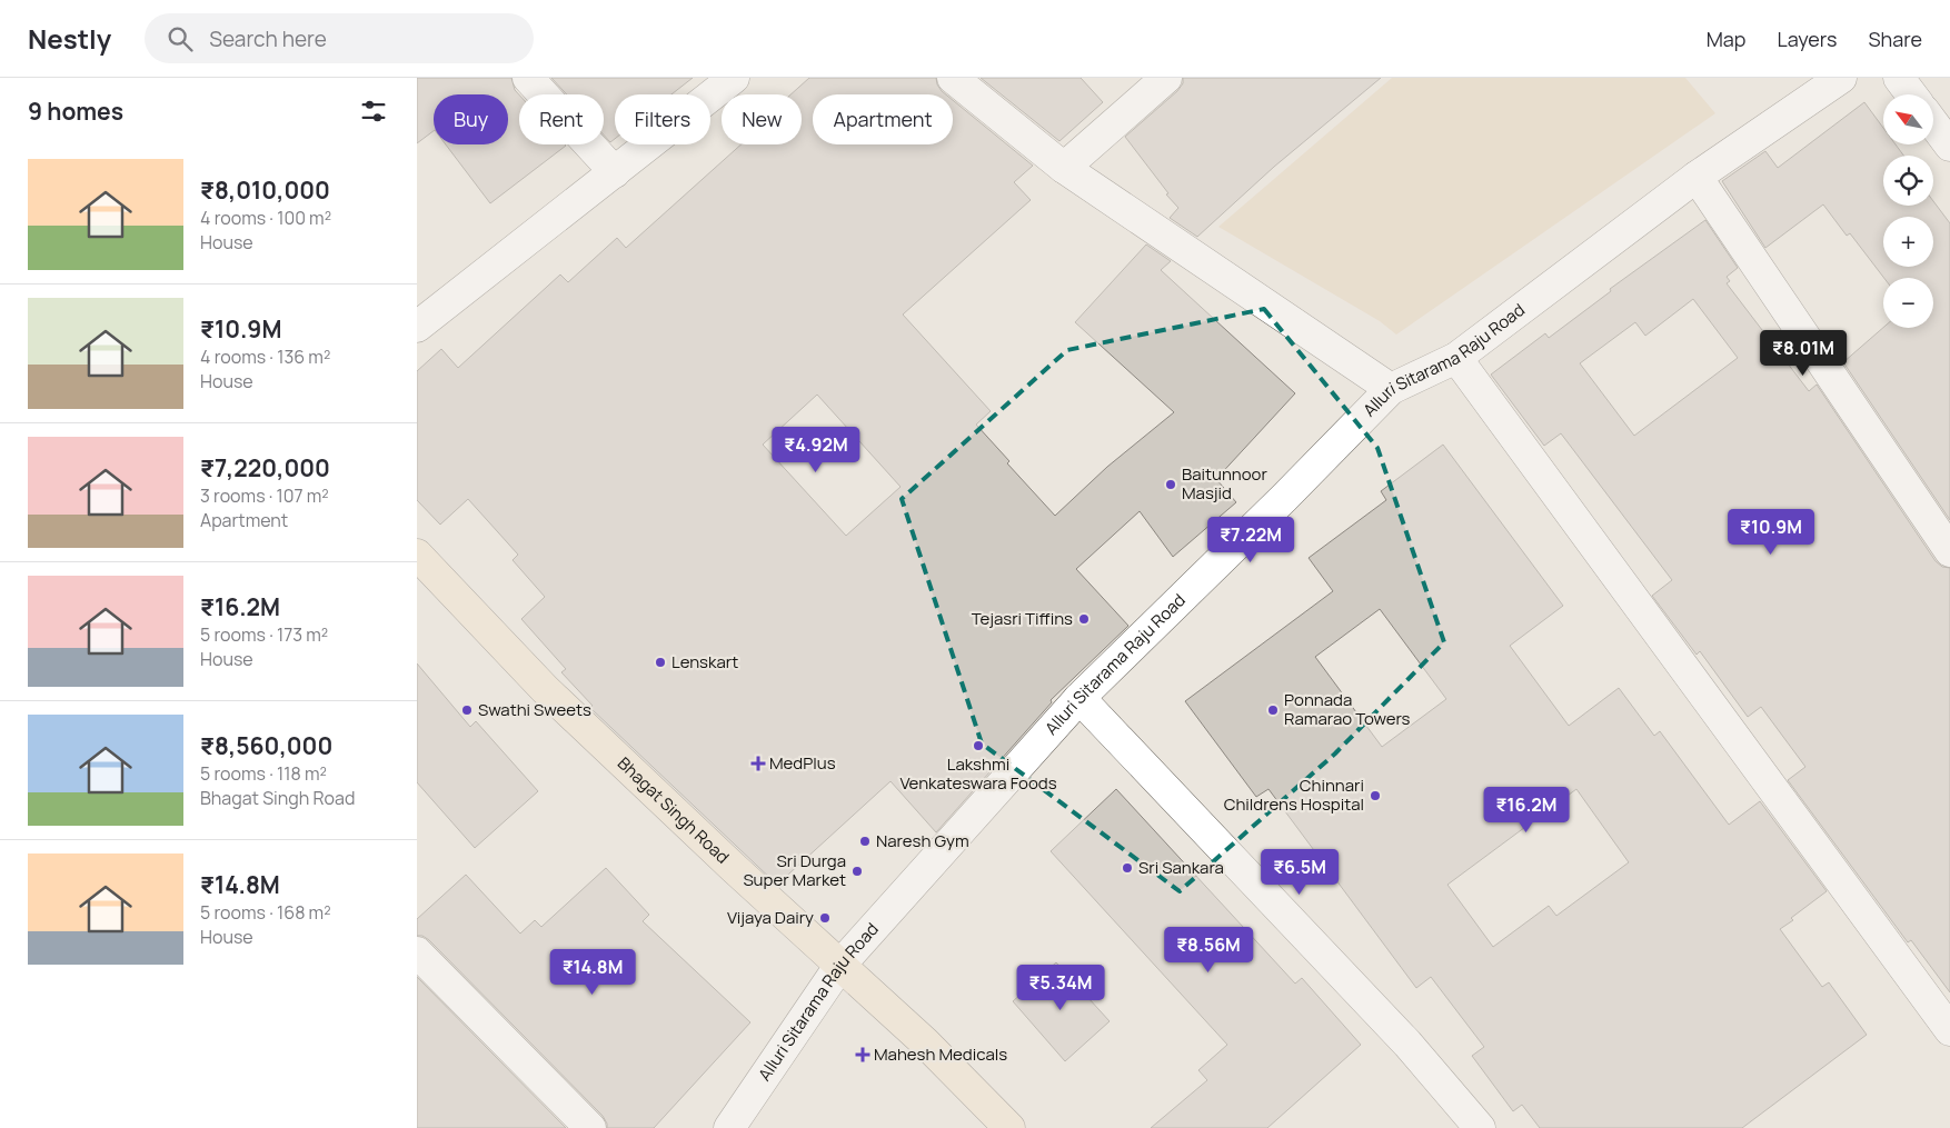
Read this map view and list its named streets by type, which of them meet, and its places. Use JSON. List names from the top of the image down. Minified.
{"streets":{"street":["Alluri Sitarama Raju Road","Bhagat Singh Road"]},"crossings":[["Alluri Sitarama Raju Road","Bhagat Singh Road"]],"places":{"other":["Baitunnoor Masjid","Tejasri Tiffins","Lenskart","Swathi Sweets","Ponnada Ramarao Towers","Lakshmi Venkateswara Foods","Chinnari Childrens Hospital","Naresh Gym","Sri Sankara","Sri Durga Super Market","Vijaya Dairy"],"health":["MedPlus","Mahesh Medicals"]},"north":"top left","page":{"header":"Nestly","search":"Search here","nav":["Map","Layers","Share"],"heading":"9 homes","map_buttons":["+","−"],"chip":["Buy","Rent","Filters","New","Apartment"],"list":[{"name":"₹8,010,000","note":"4 rooms · 100 m² · House"},{"name":"₹10.9M","note":"4 rooms · 136 m² · House"},{"name":"₹7,220,000","note":"3 rooms · 107 m² · Apartment"},{"name":"₹16.2M","note":"5 rooms · 173 m² · House"},{"name":"₹8,560,000","note":"5 rooms · 118 m² · Bhagat Singh Road"},{"name":"₹14.8M","note":"5 rooms · 168 m² · House"}],"price":["₹8.01M","₹4.92M","₹10.9M","₹7.22M","₹16.2M","₹6.5M","₹8.56M","₹14.8M","₹5.34M"]}}
